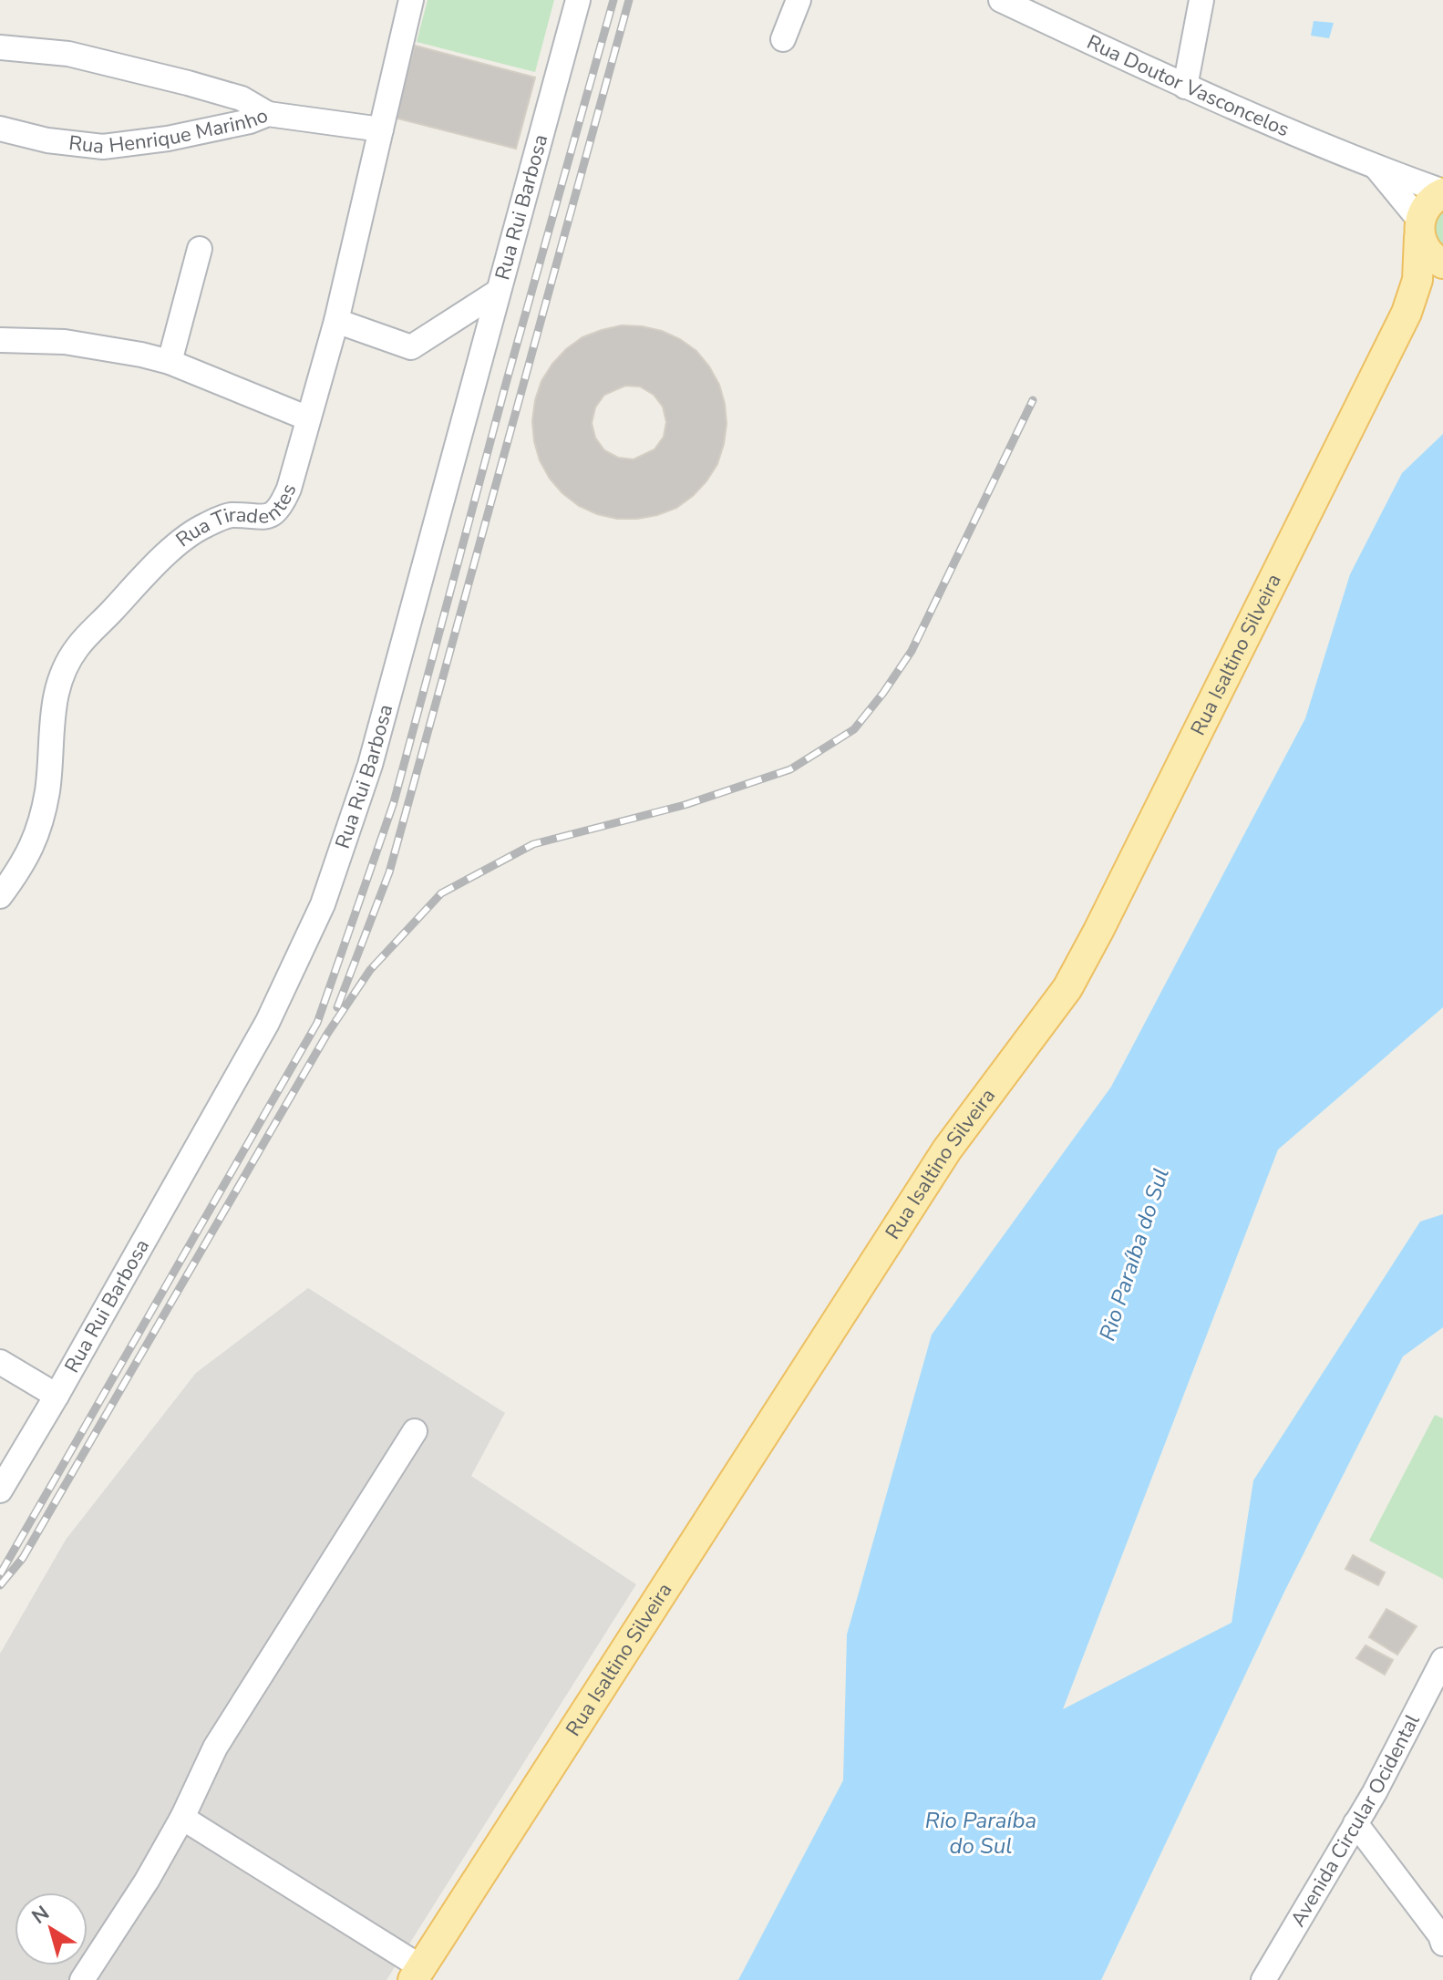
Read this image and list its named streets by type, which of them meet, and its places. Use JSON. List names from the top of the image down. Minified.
{"streets":{"main road":["Rua Isaltino Silveira"],"street":["Rua Doutor Vasconcelos","Rua Henrique Marinho","Rua Rui Barbosa","Rua Tiradentes","Avenida Circular Ocidental"]},"crossings":[["Rua Henrique Marinho","Rua Tiradentes"]],"water":["Rio Paraíba do Sul"],"north":"top left"}
